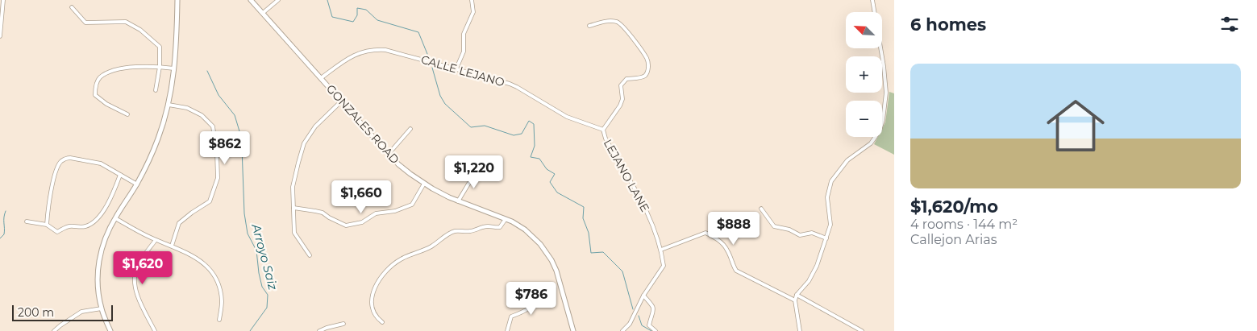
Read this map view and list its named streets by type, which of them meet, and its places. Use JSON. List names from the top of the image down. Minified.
{"streets":{"street":["CALLE LEJANO","GONZALES ROAD","LEJANO LANE"]},"crossings":[["CALLE LEJANO","GONZALES ROAD"],["CALLE LEJANO","LEJANO LANE"]],"water":["Arroyo Saiz"],"scale_bar":"200 m","north":"top left","page":{"heading":"6 homes","map_buttons":["+","−"],"list":[{"name":"$1,620/mo","note":"4 rooms · 144 m² · Callejon Arias"}],"price":["$862","$1,220","$1,660","$888","$1,620","$786"],"scale":"200 m"}}
